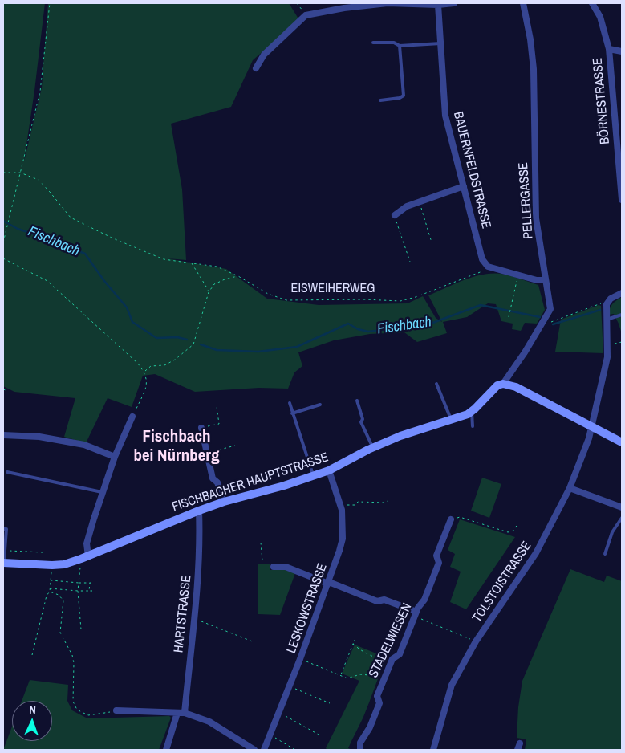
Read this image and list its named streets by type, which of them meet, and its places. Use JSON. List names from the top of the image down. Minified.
{"streets":{"main road":["FISCHBACHER HAUPTSTRASSE"],"street":["BÖRNESTRASSE","BAUERNFELDSTRASSE","PELLERGASSE","TOLSTOISTRASSE","LESKOWSTRASSE","HARTSTRASSE","STADELWIESEN"],"path":["EISWEIHERWEG"]},"crossings":[["BAUERNFELDSTRASSE","EISWEIHERWEG"],["PELLERGASSE","FISCHBACHER HAUPTSTRASSE"],["FISCHBACHER HAUPTSTRASSE","LESKOWSTRASSE"],["FISCHBACHER HAUPTSTRASSE","HARTSTRASSE"]],"districts":["Fischbach bei Nürnberg"],"water":["Fischbach"],"north":"top"}
